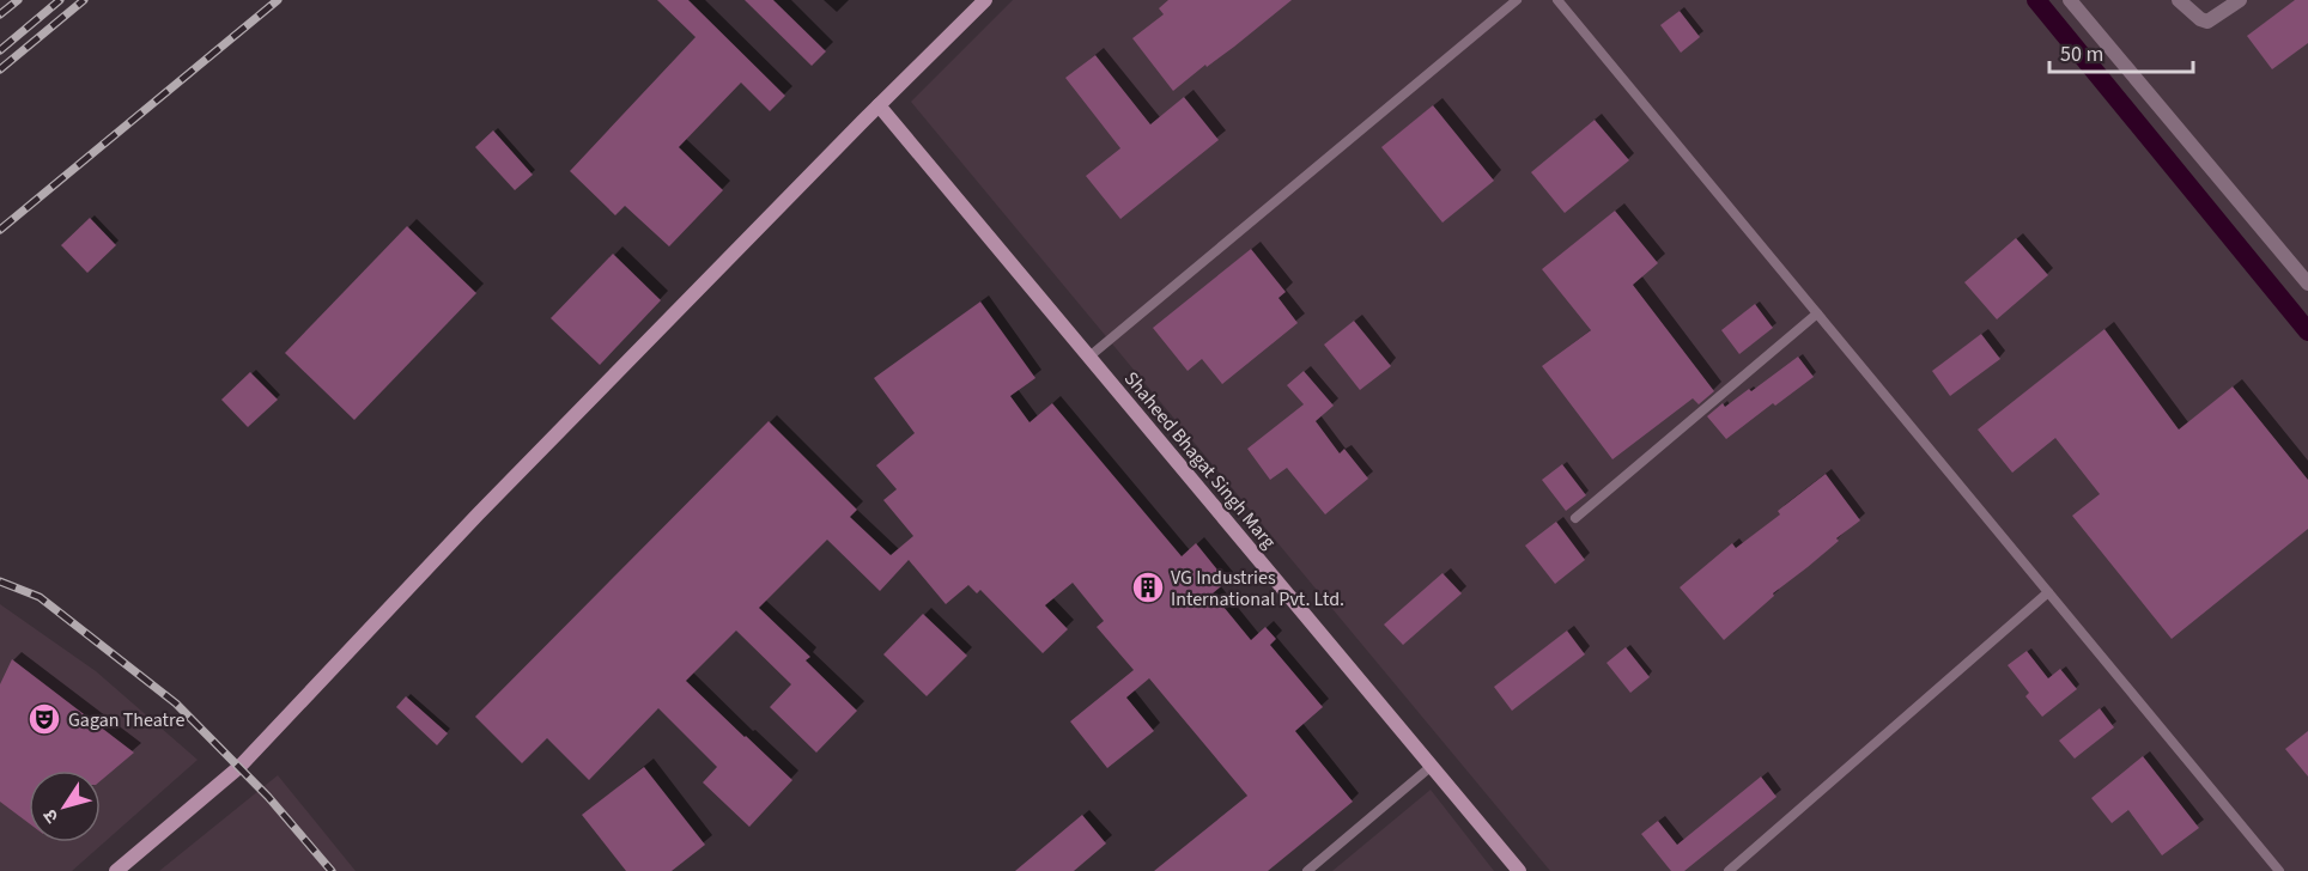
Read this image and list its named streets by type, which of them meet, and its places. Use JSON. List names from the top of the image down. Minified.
{"streets":{"street":["Shaheed Bhagat Singh Marg"]},"places":{"building":["VG Industries International Pvt. Ltd."],"theatre":["Gagan Theatre"]},"scale_bar":"50 m","north":"bottom left"}
